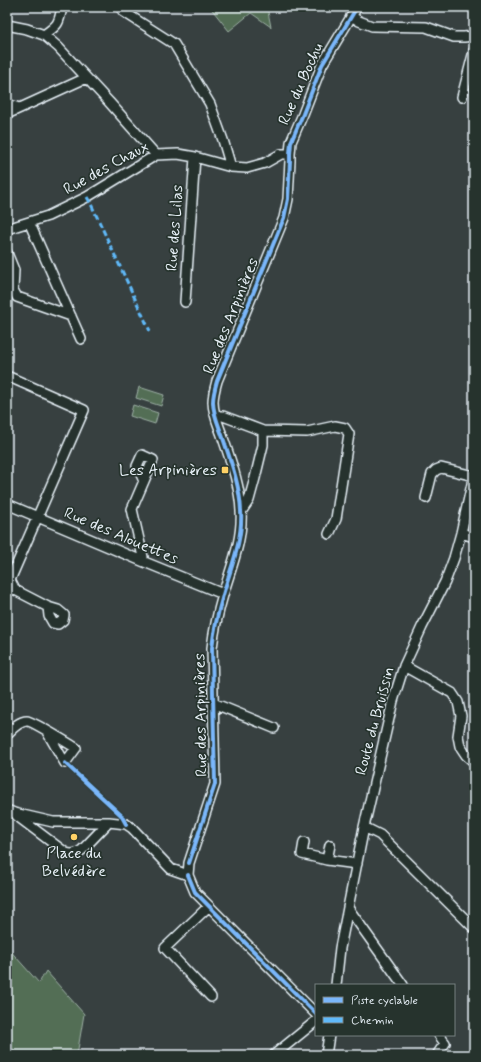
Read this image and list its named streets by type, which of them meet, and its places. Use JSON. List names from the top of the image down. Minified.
{"streets":{"street":["Rue du Bochu","Rue des Chaux","Rue des Lilas","Rue des Arpinières","Rue des Alouettes","Route du Bruissin"]},"crossings":[["Rue du Bochu","Rue des Chaux"],["Rue du Bochu","Rue des Arpinières"],["Rue des Chaux","Rue des Lilas"],["Rue des Chaux","Rue des Arpinières"],["Rue des Arpinières","Rue des Alouettes"]],"places":{"transit":["Les Arpinières"],"other":["Place du Belvédère"]},"legend":["Piste cyclable","Chemin"]}
